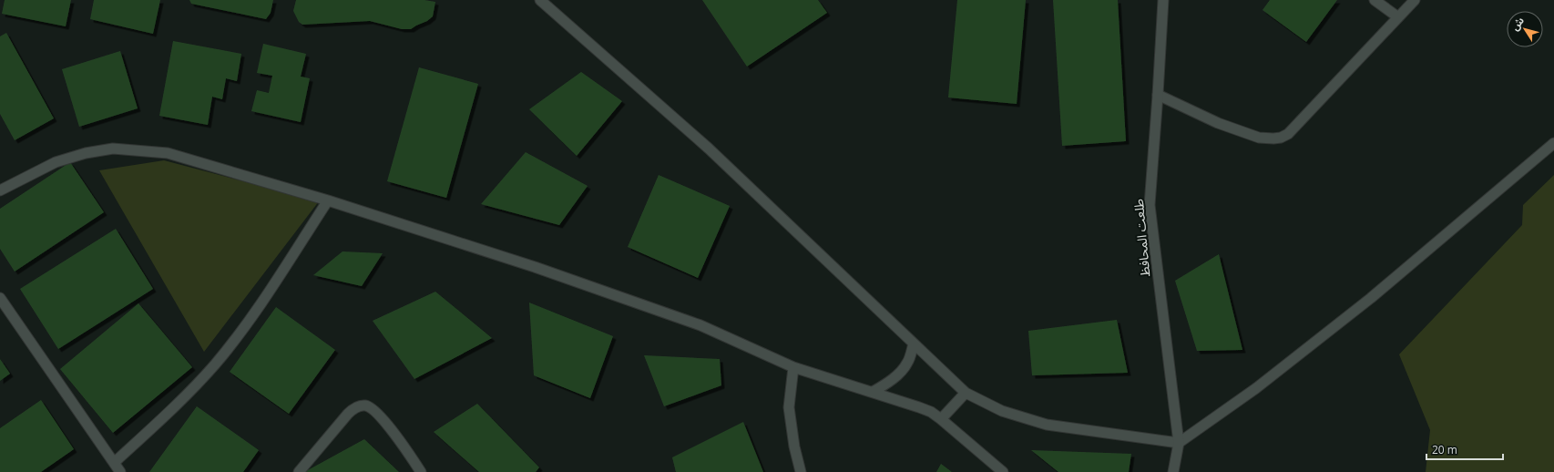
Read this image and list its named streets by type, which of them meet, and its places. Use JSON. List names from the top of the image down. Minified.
{"streets":{"street":["طلعت المحافظ"]},"scale_bar":"20 m","north":"top left"}
